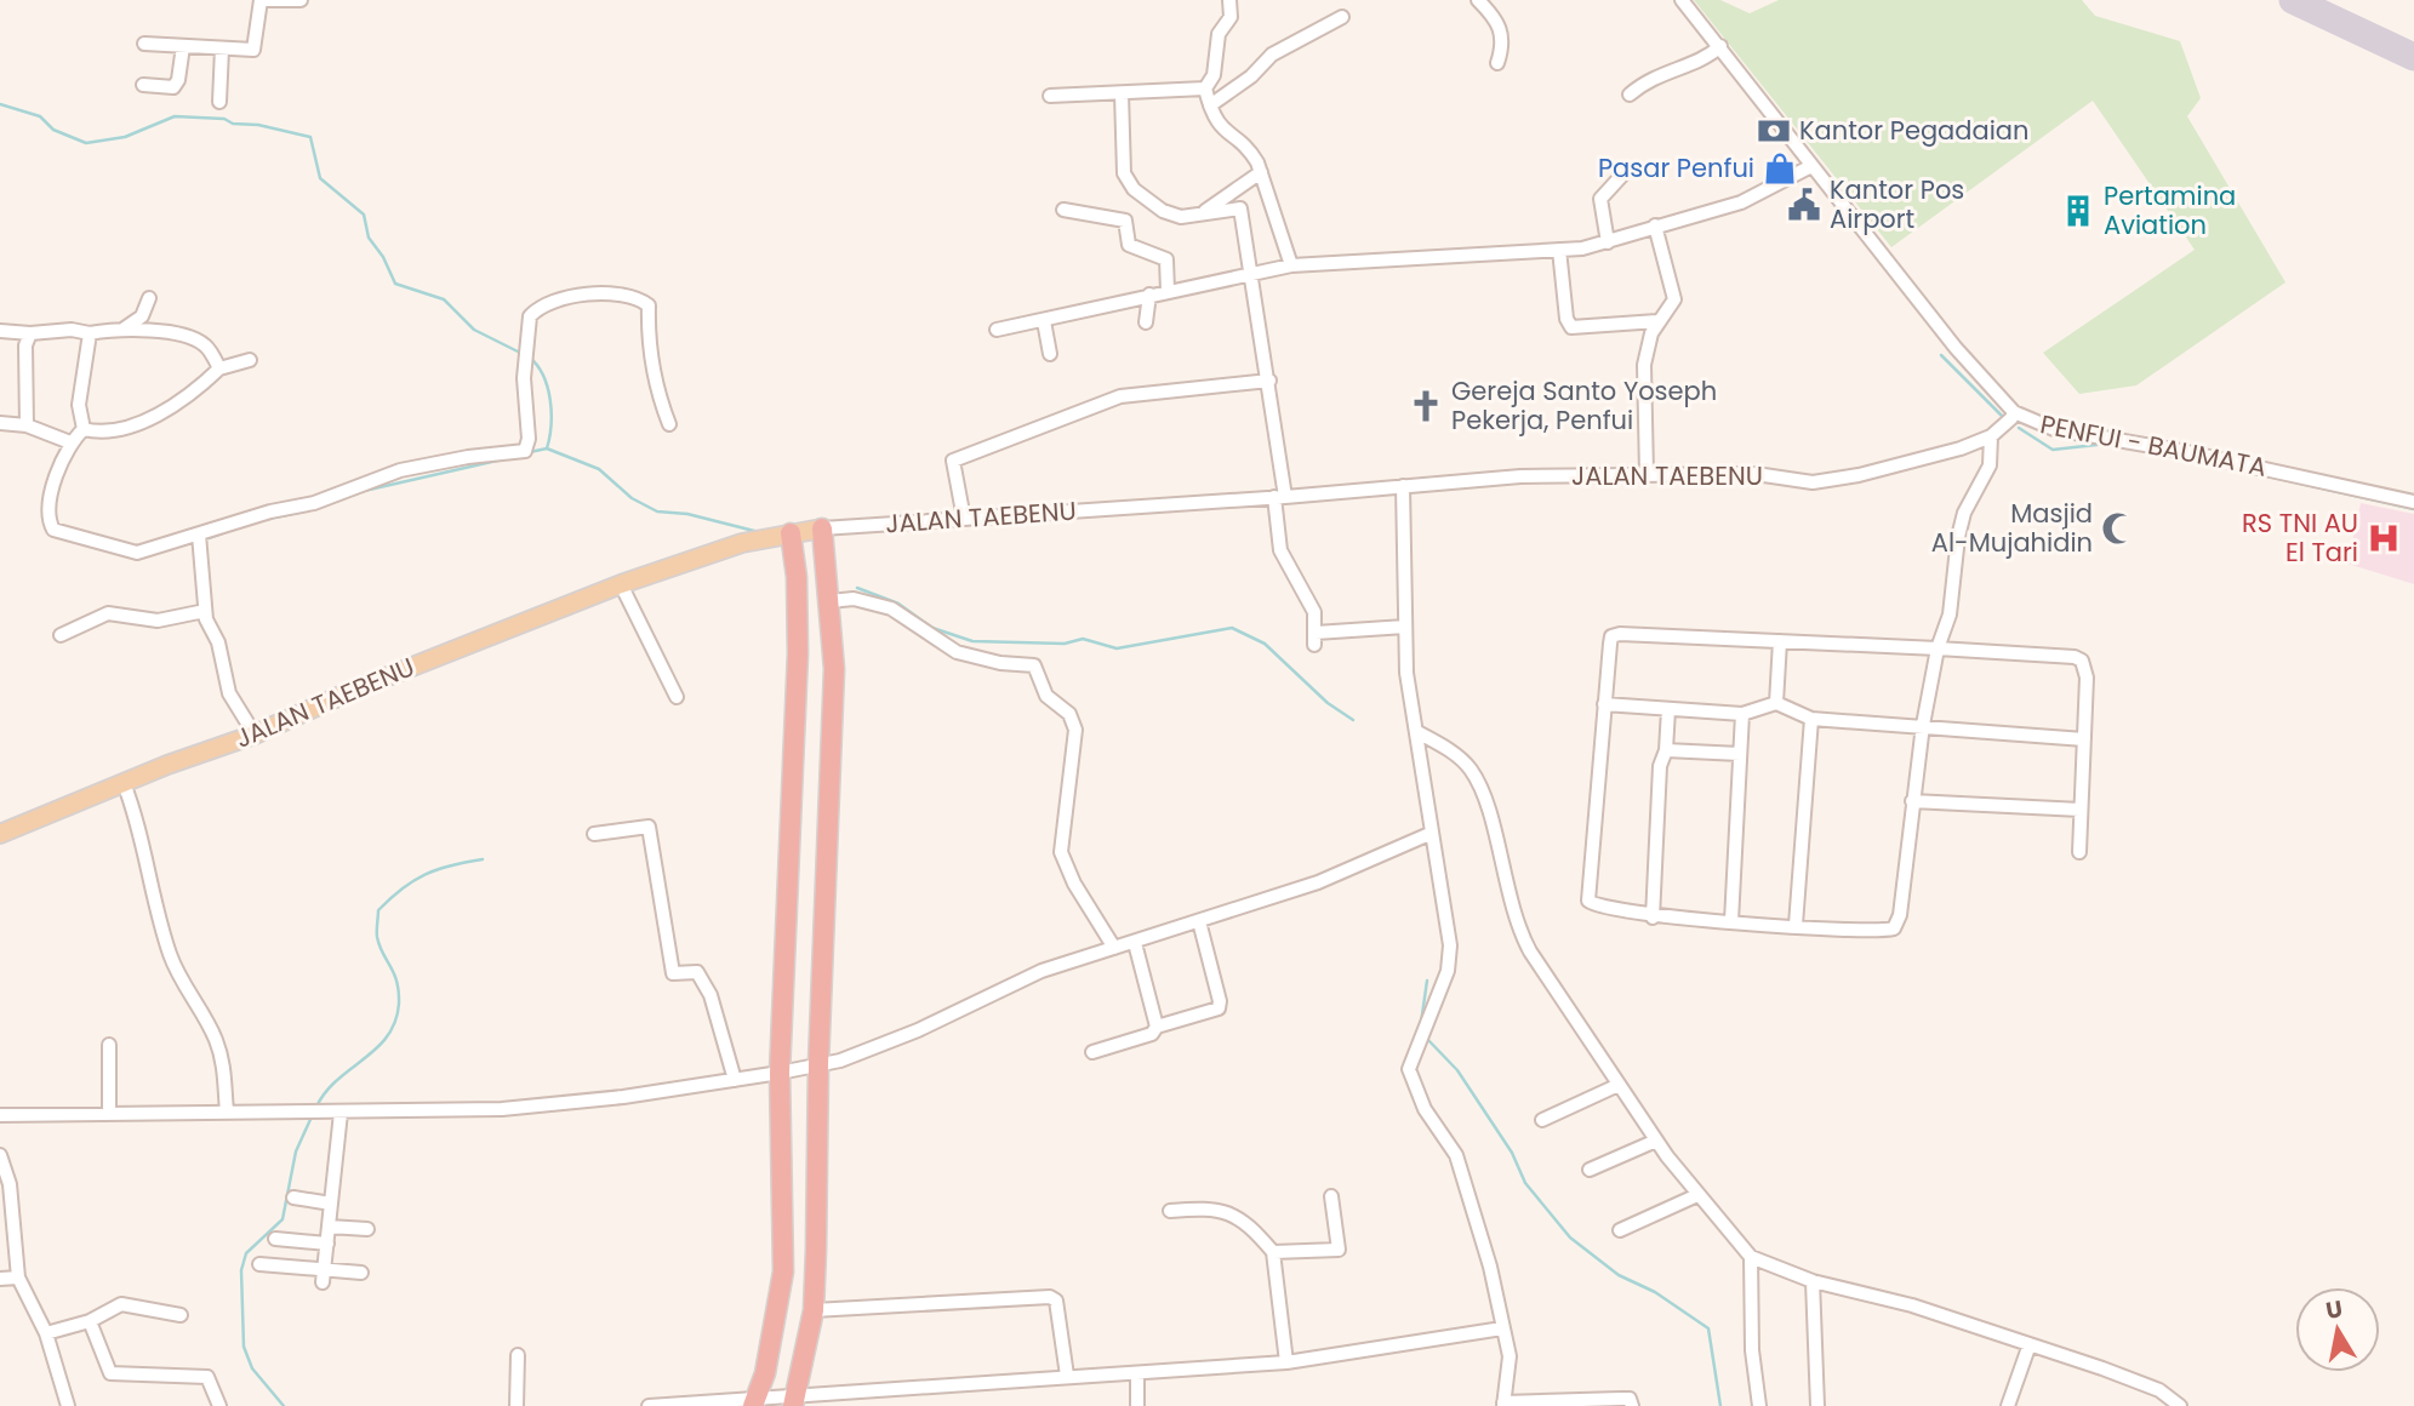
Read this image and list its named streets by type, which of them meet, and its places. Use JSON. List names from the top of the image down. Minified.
{"streets":{"main road":["JALAN TAEBENU"],"street":["PENFUI - BAUMATA"]},"crossings":[["PENFUI - BAUMATA","JALAN TAEBENU"]],"places":{"bank":["Kantor Pegadaian"],"shop":["Pasar Penfui"],"public building":["Kantor Pos Airport"],"building":["Pertamina Aviation"],"church":["Gereja Santo Yoseph Pekerja, Penfui"],"mosque":["Masjid Al-Mujahidin"],"hospital":["RS TNI AU El Tari"]},"north":"top"}
